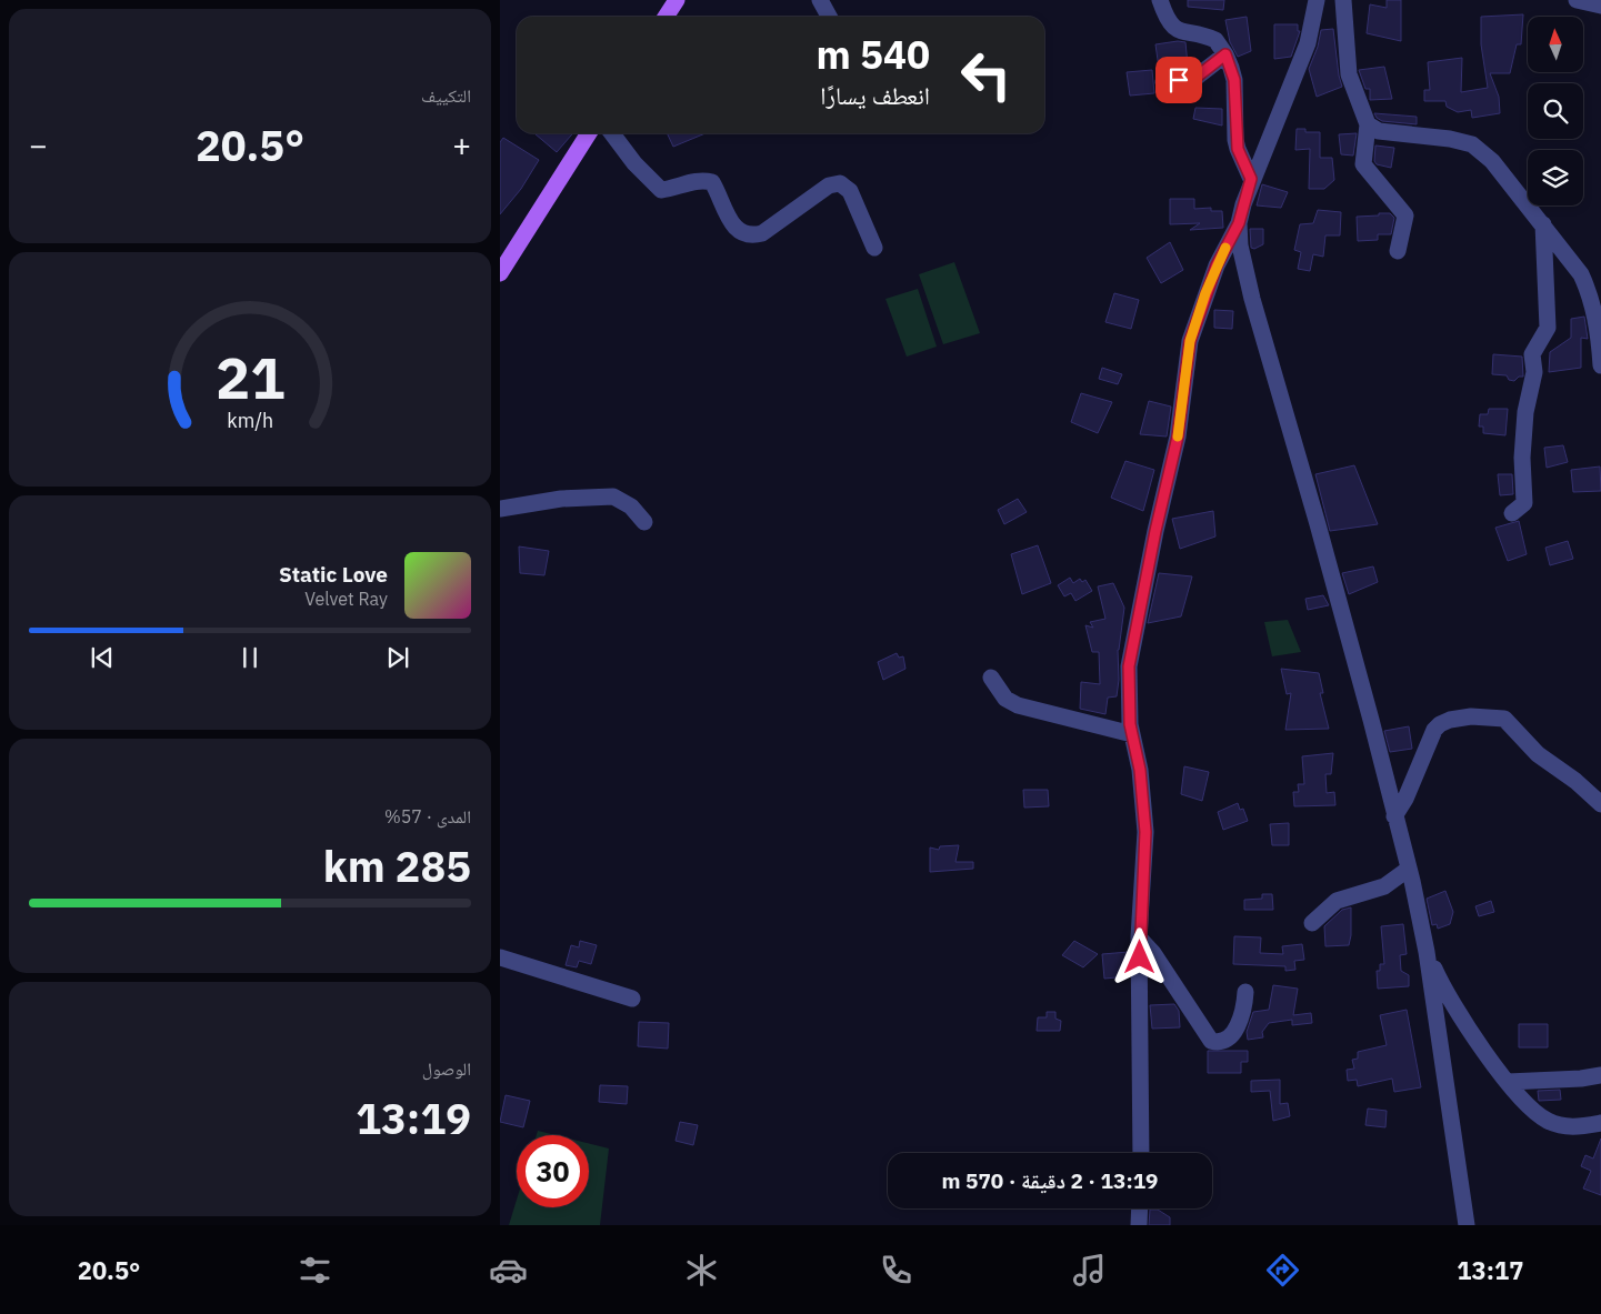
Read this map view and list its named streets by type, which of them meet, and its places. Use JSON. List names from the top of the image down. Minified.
{"north":"top","page":{"tile":["التكييف",["المدى · 57%","285 km"],["الوصول","13:19"]],"turn":["540 m","انعطف يسارًا"],"heat":["−","20.5°","+"],"song":["Static Love","Velvet Ray"],"limit":"30","trip":"13:19 · 2 دقيقة · 570 m","tabs":["13:17","20.5°"],"gauge":["21","km/h"]}}
